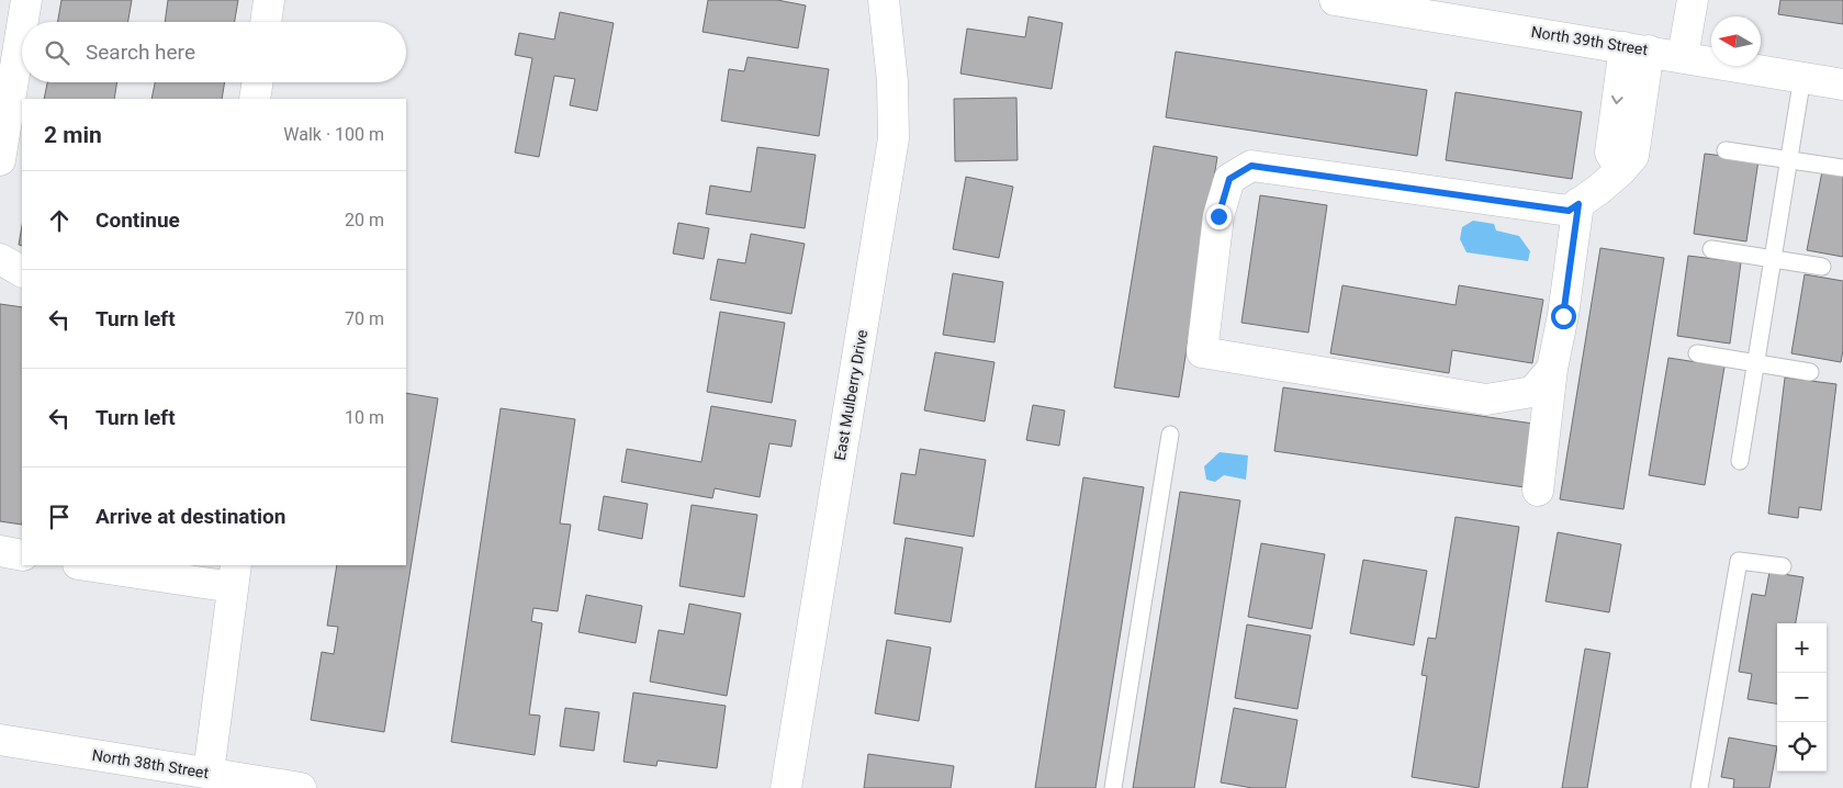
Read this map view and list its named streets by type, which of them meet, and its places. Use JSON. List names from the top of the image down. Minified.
{"streets":{"street":["North 39th Street","East Mulberry Drive","North 38th Street"]},"north":"left","page":{"search":"Search here","heading":["2 min","Walk · 100 m"],"list":[["Continue","20 m"],["Turn left","70 m"],["Turn left","10 m"],"Arrive at destination"],"map_buttons":["+","−"]}}
